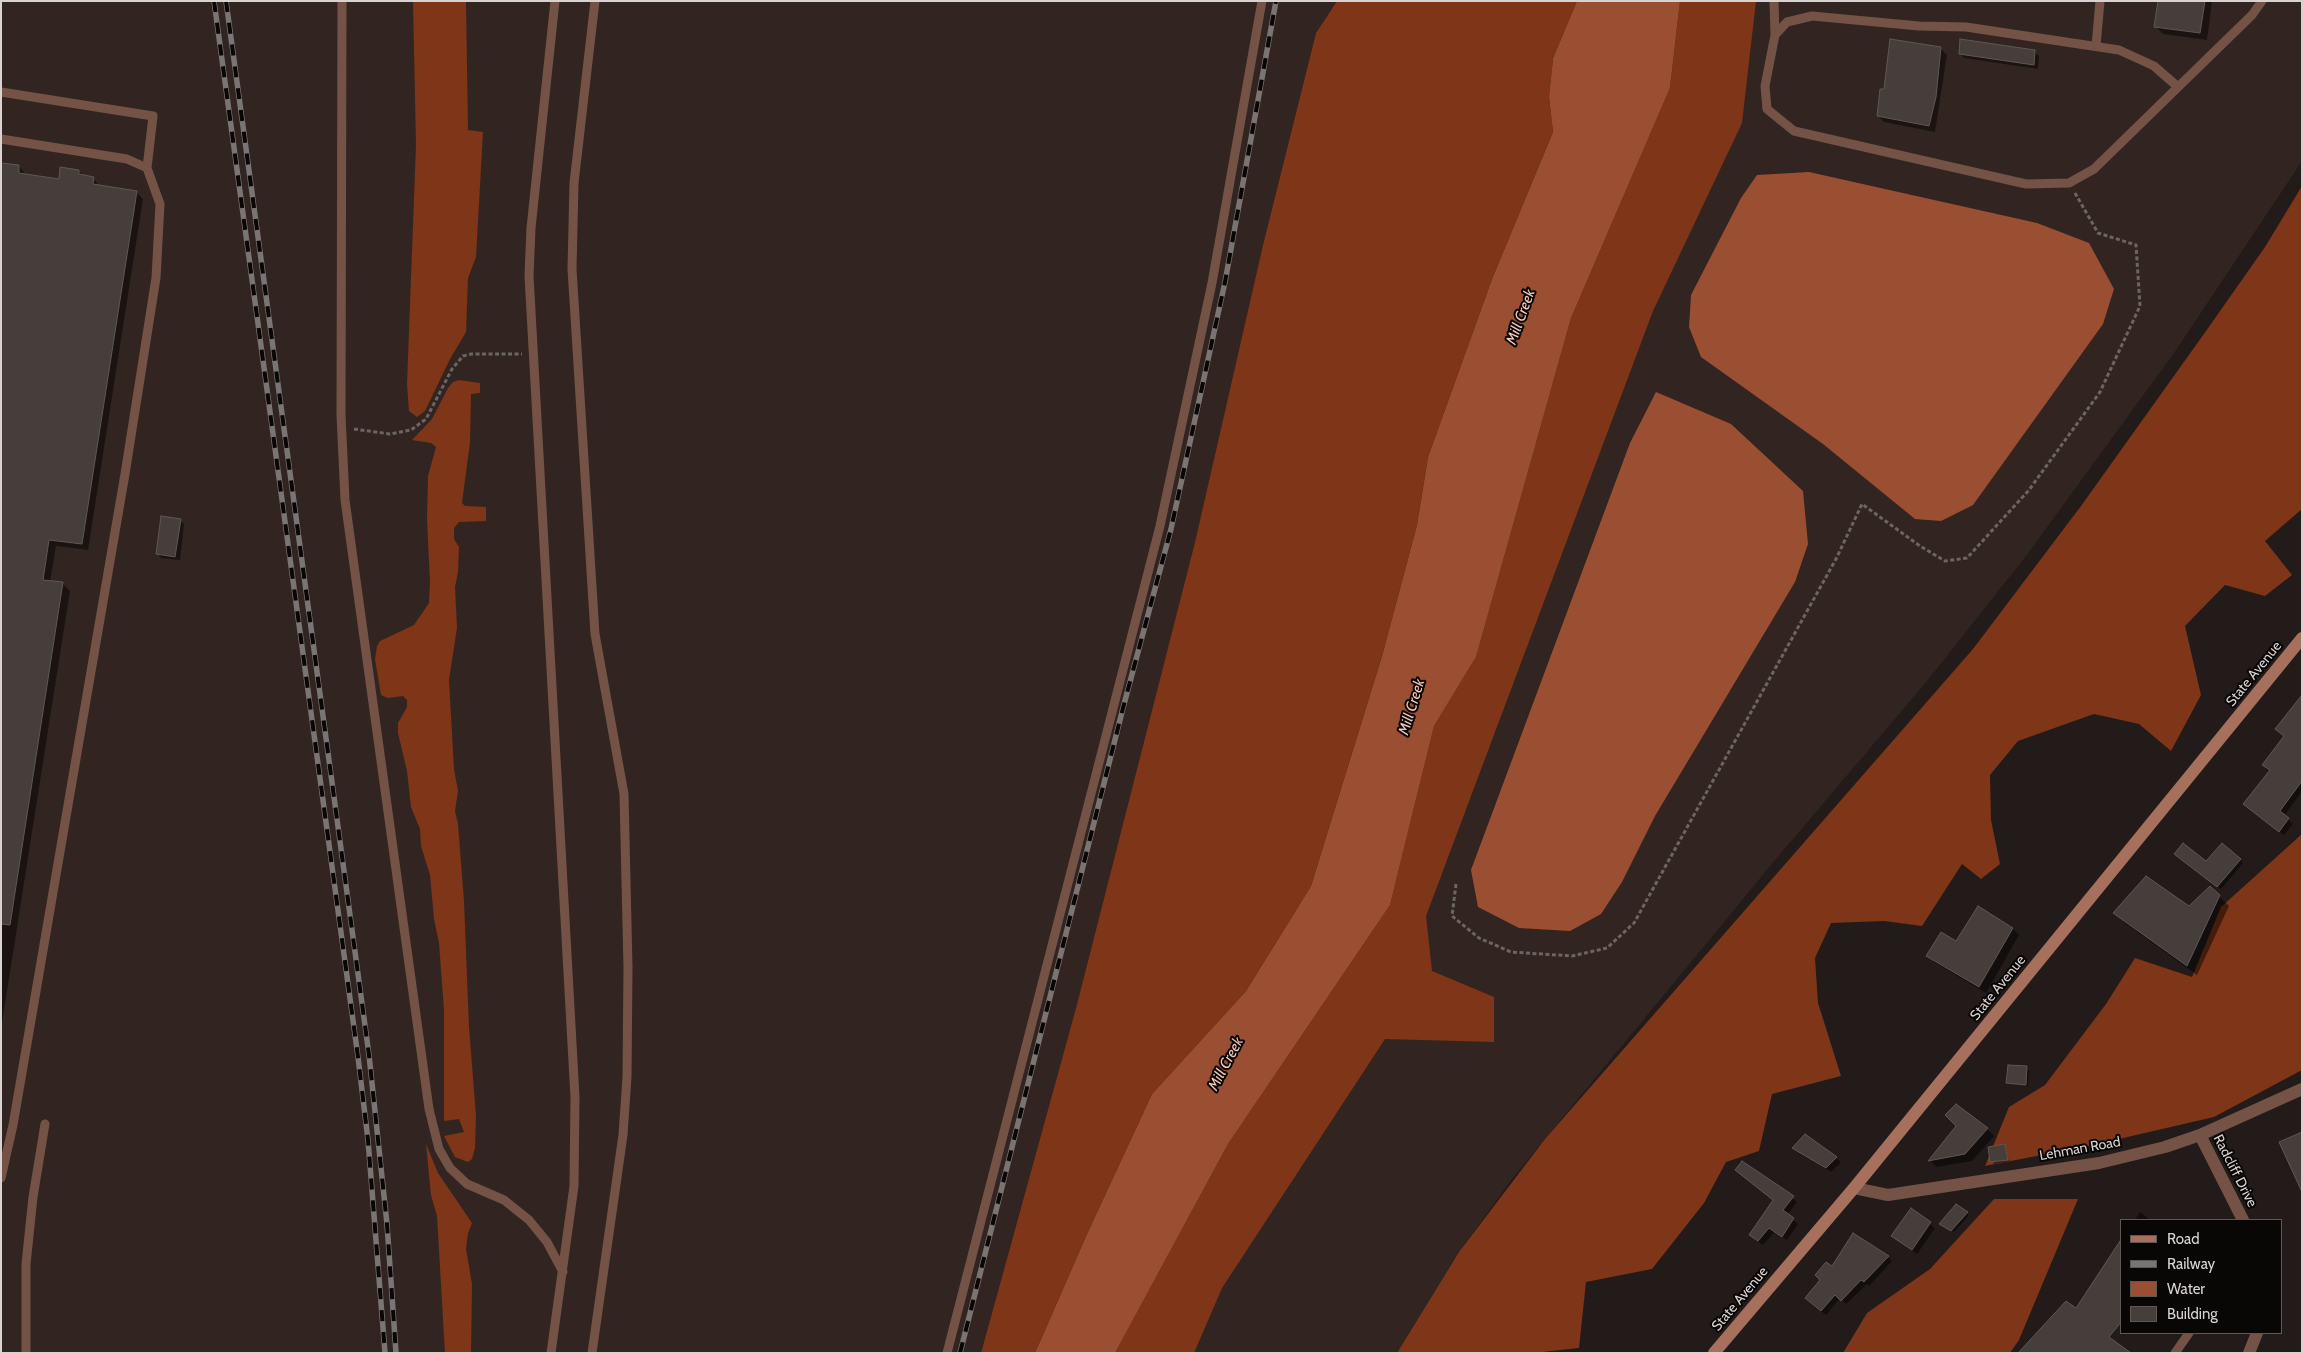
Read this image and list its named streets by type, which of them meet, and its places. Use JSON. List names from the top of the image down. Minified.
{"streets":{"main road":["State Avenue"],"street":["Lehman Road","Radcliff Drive"]},"crossings":[["State Avenue","Lehman Road"],["Lehman Road","Radcliff Drive"]],"water":["Mill Creek"],"legend":["Road","Railway","Water","Building"]}
